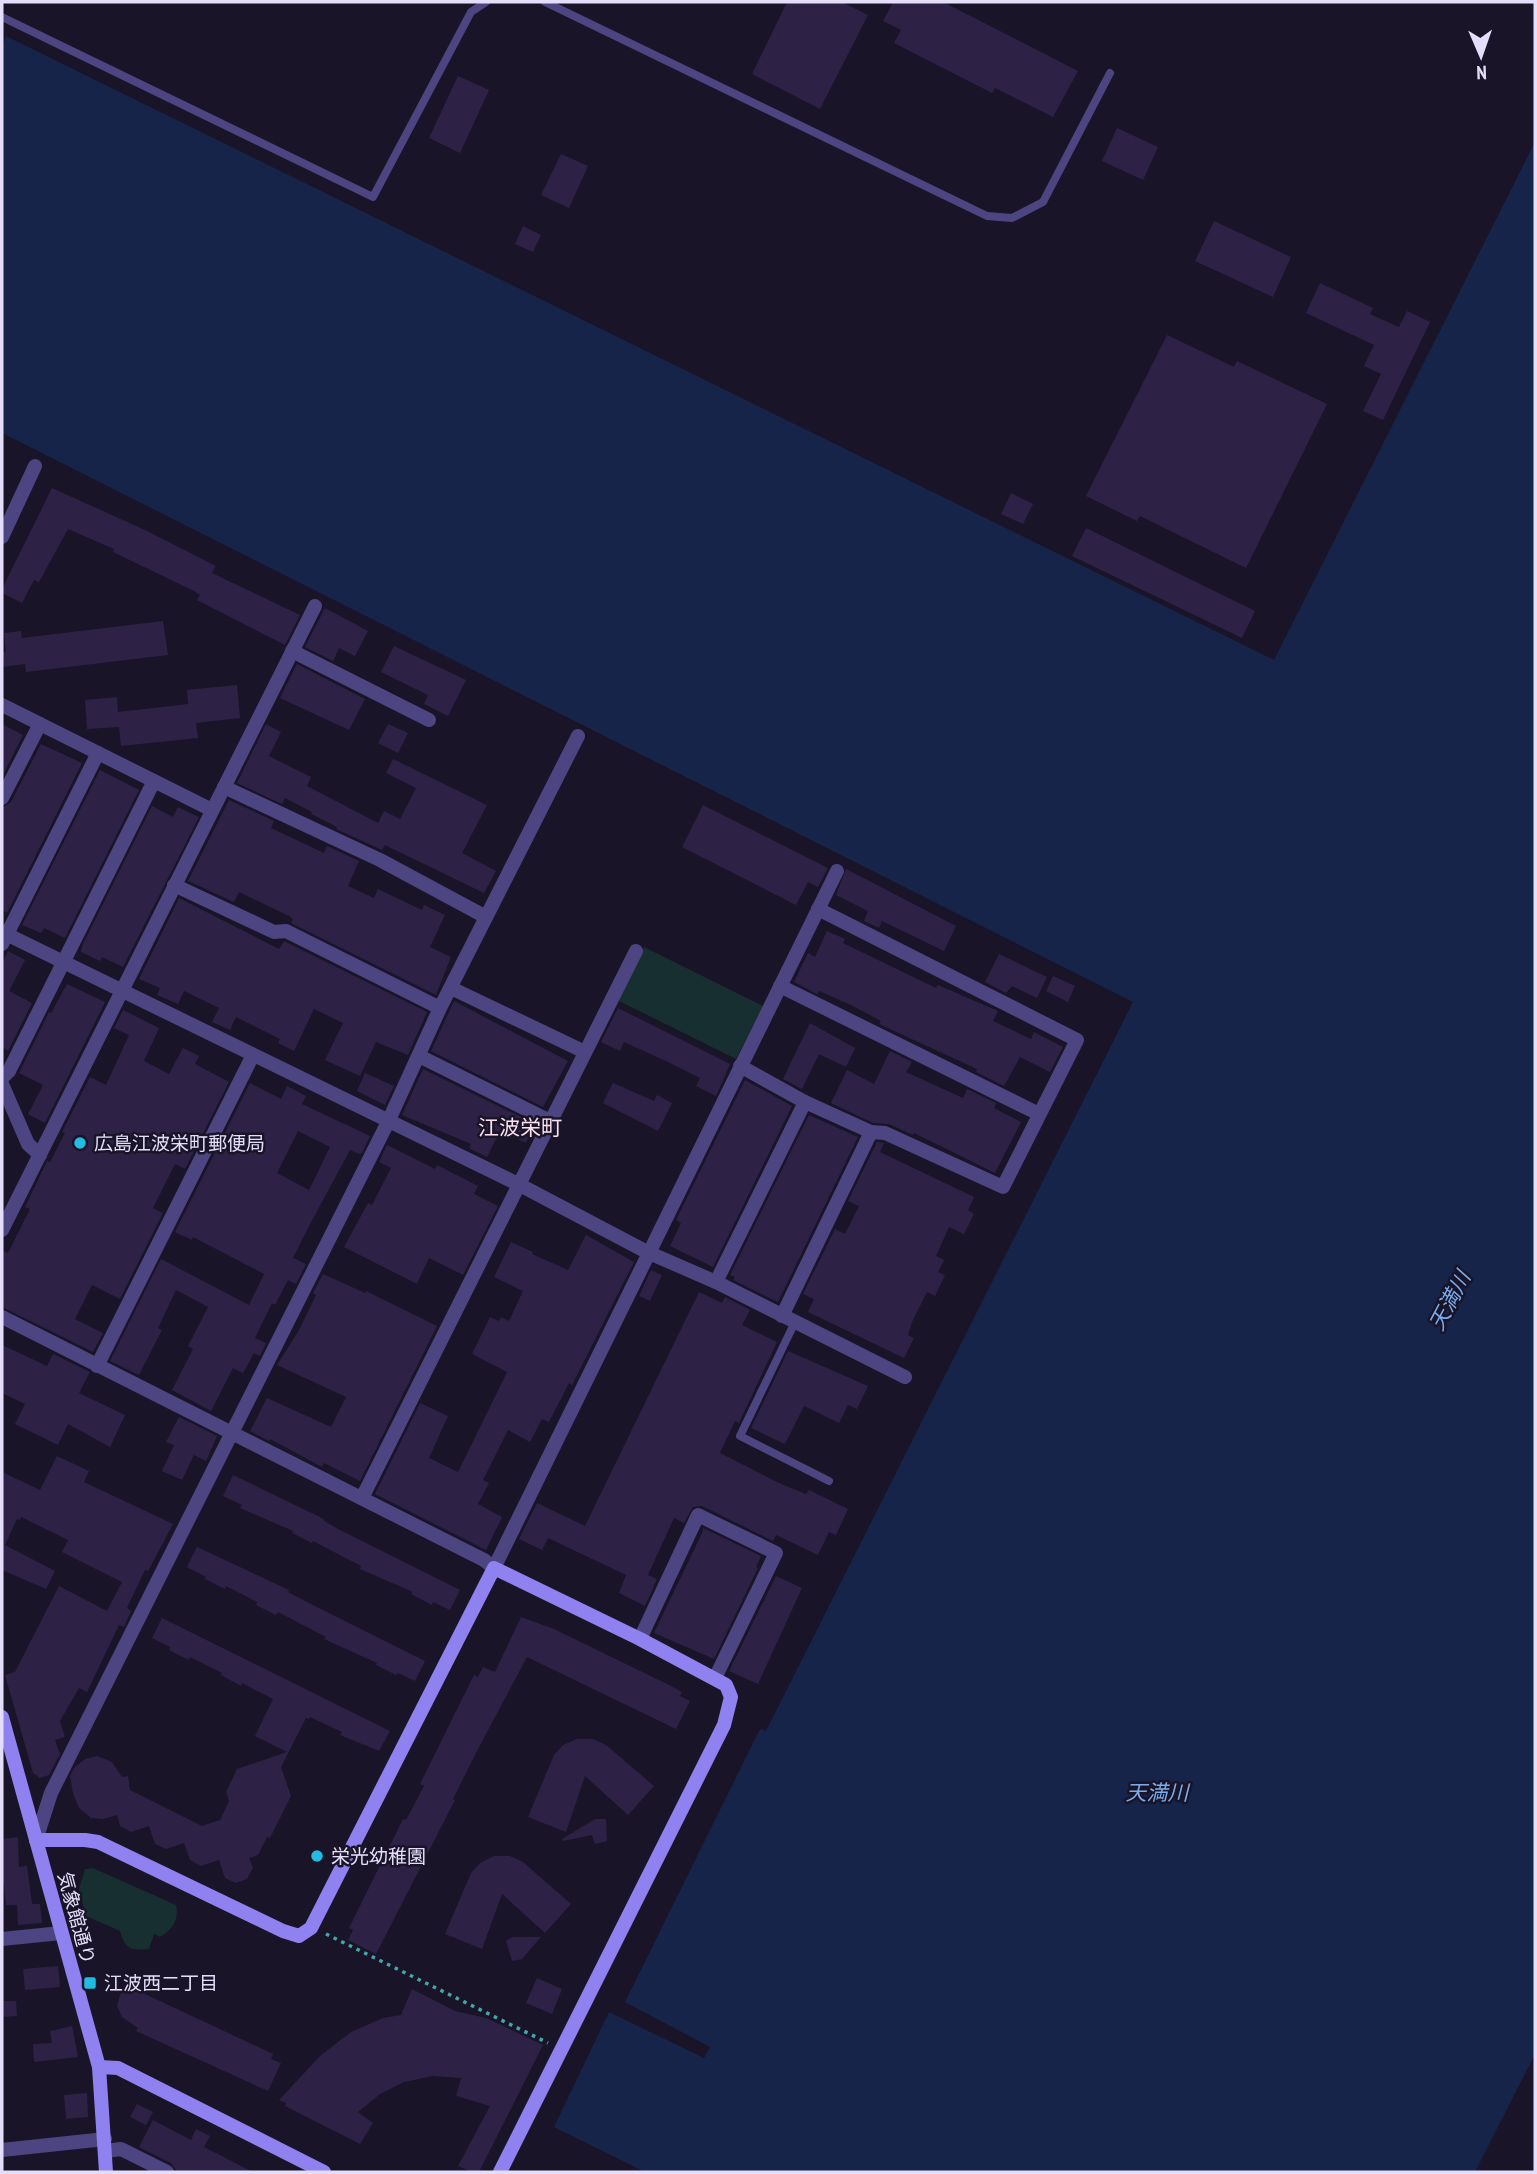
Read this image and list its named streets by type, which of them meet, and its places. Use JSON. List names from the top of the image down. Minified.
{"streets":{"street":["気象館通り"]},"districts":["江波栄町"],"water":["天満川"],"places":{"other":["広島江波栄町郵便局","栄光幼稚園"],"transit":["江波西二丁目"]},"north":"bottom"}
